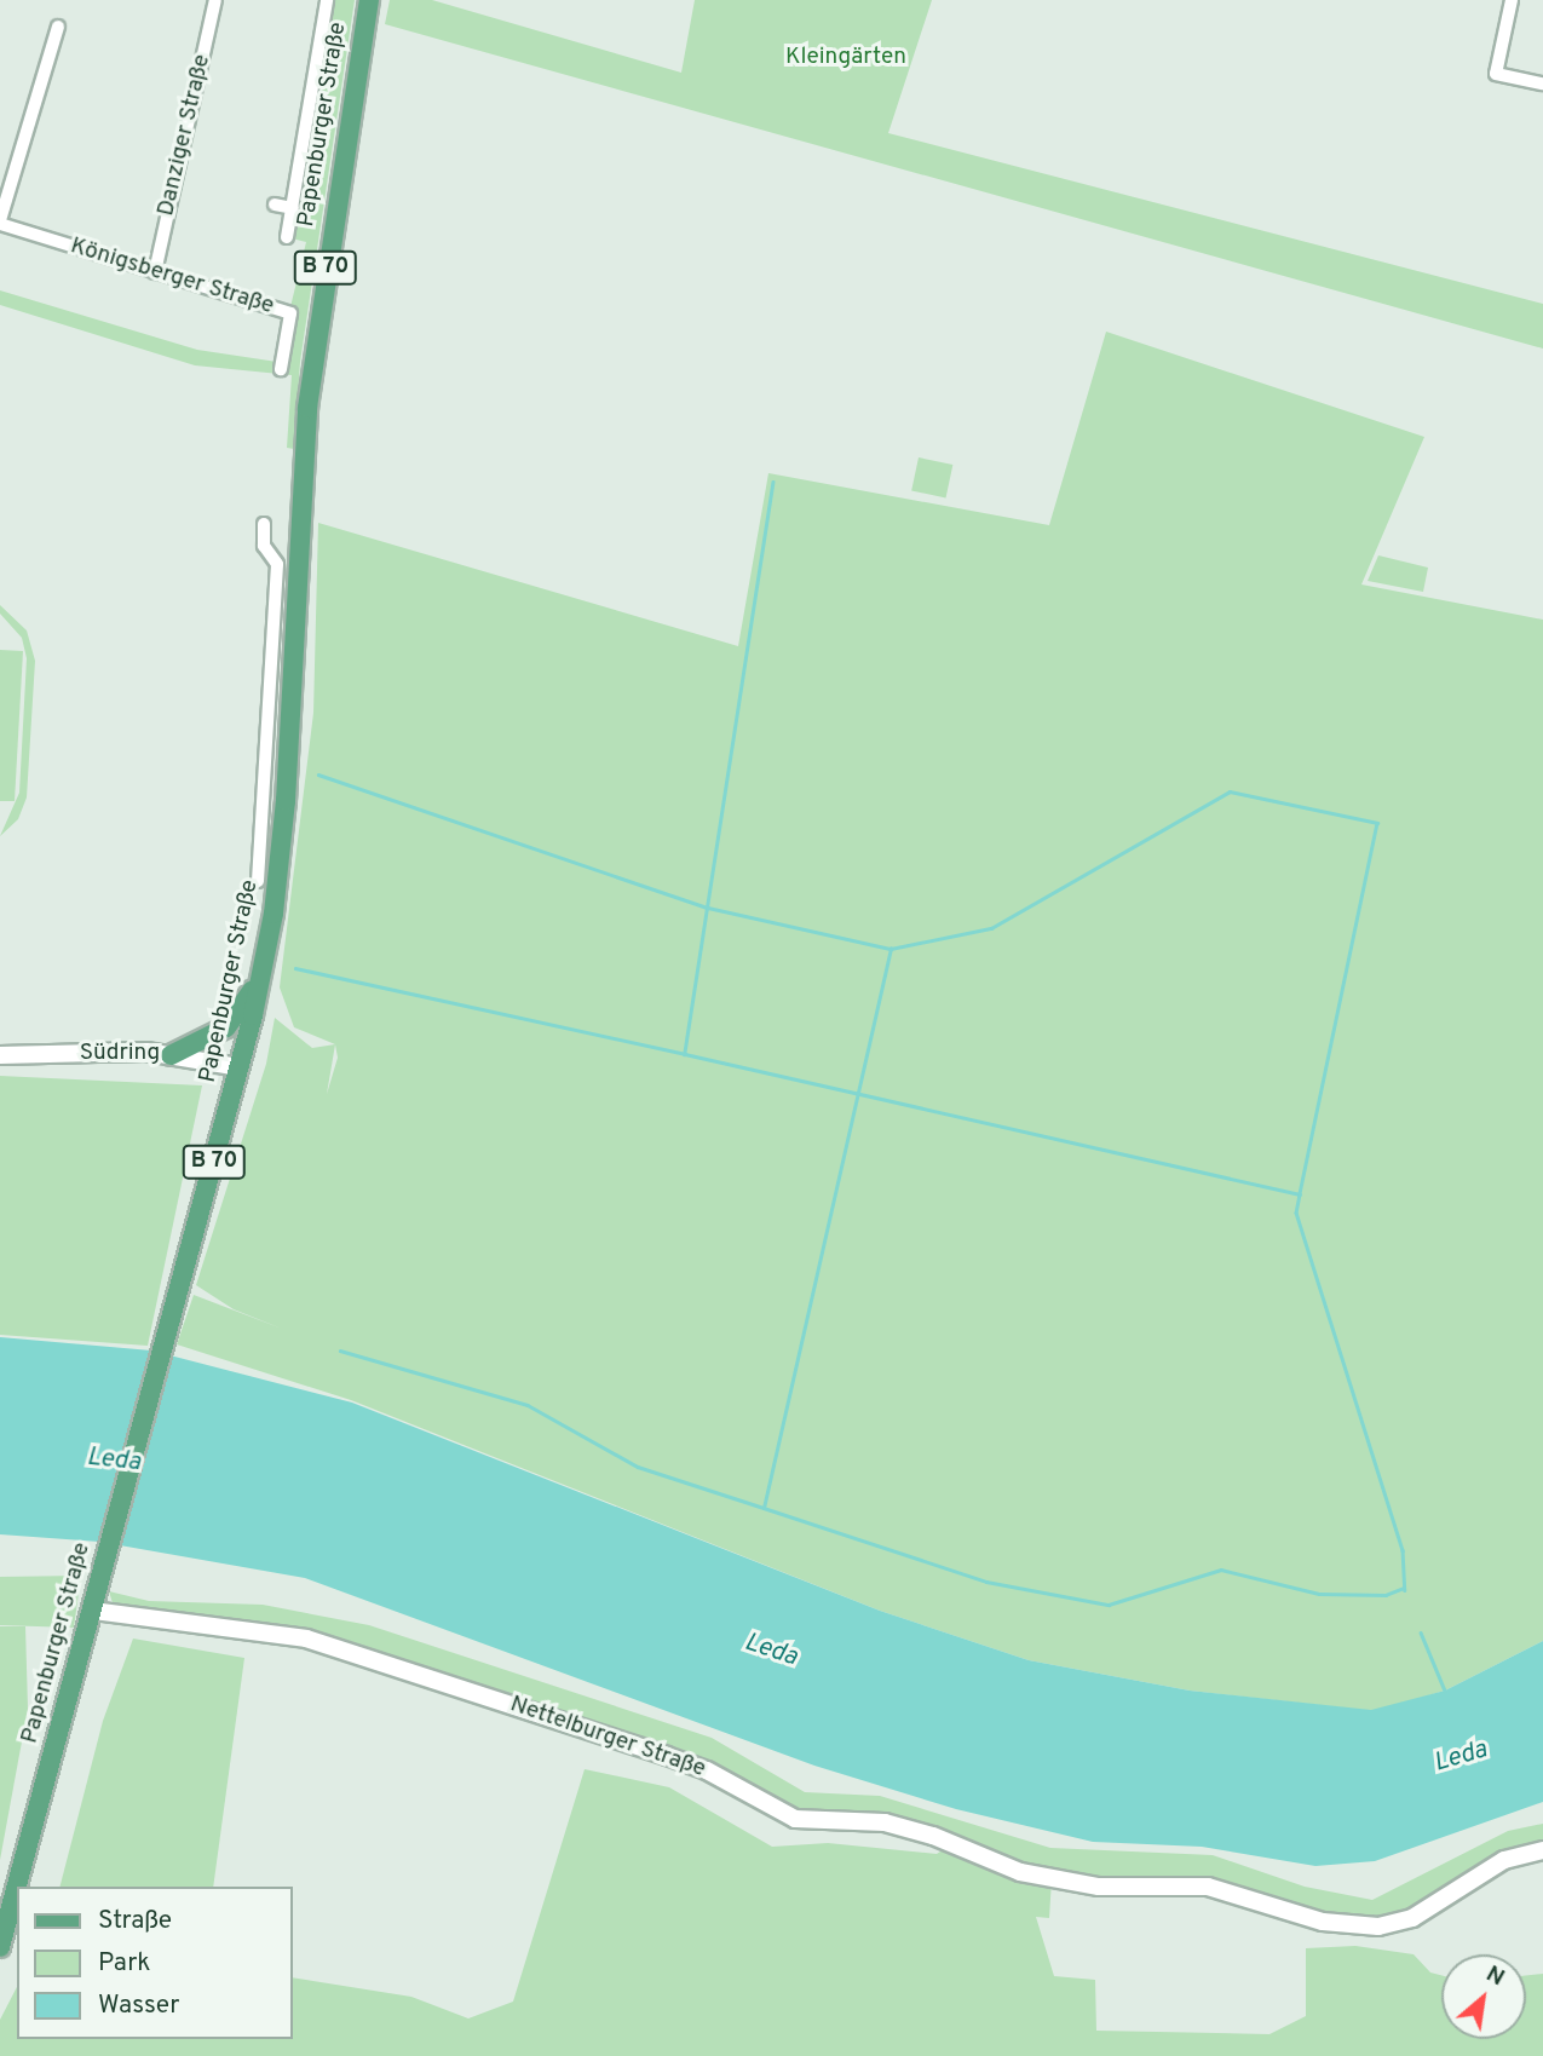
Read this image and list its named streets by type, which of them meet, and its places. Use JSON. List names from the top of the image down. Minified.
{"streets":{"main road":["Papenburger Straße","B 70"],"street":["Danziger Straße","Königsberger Straße","Südring","Nettelburger Straße"]},"crossings":[["Papenburger Straße","Südring"],["Papenburger Straße","Nettelburger Straße"],["Danziger Straße","Königsberger Straße"]],"water":["Leda"],"parks":["Kleingärten"],"legend":["Straße","Park","Wasser"],"north":"top right"}
